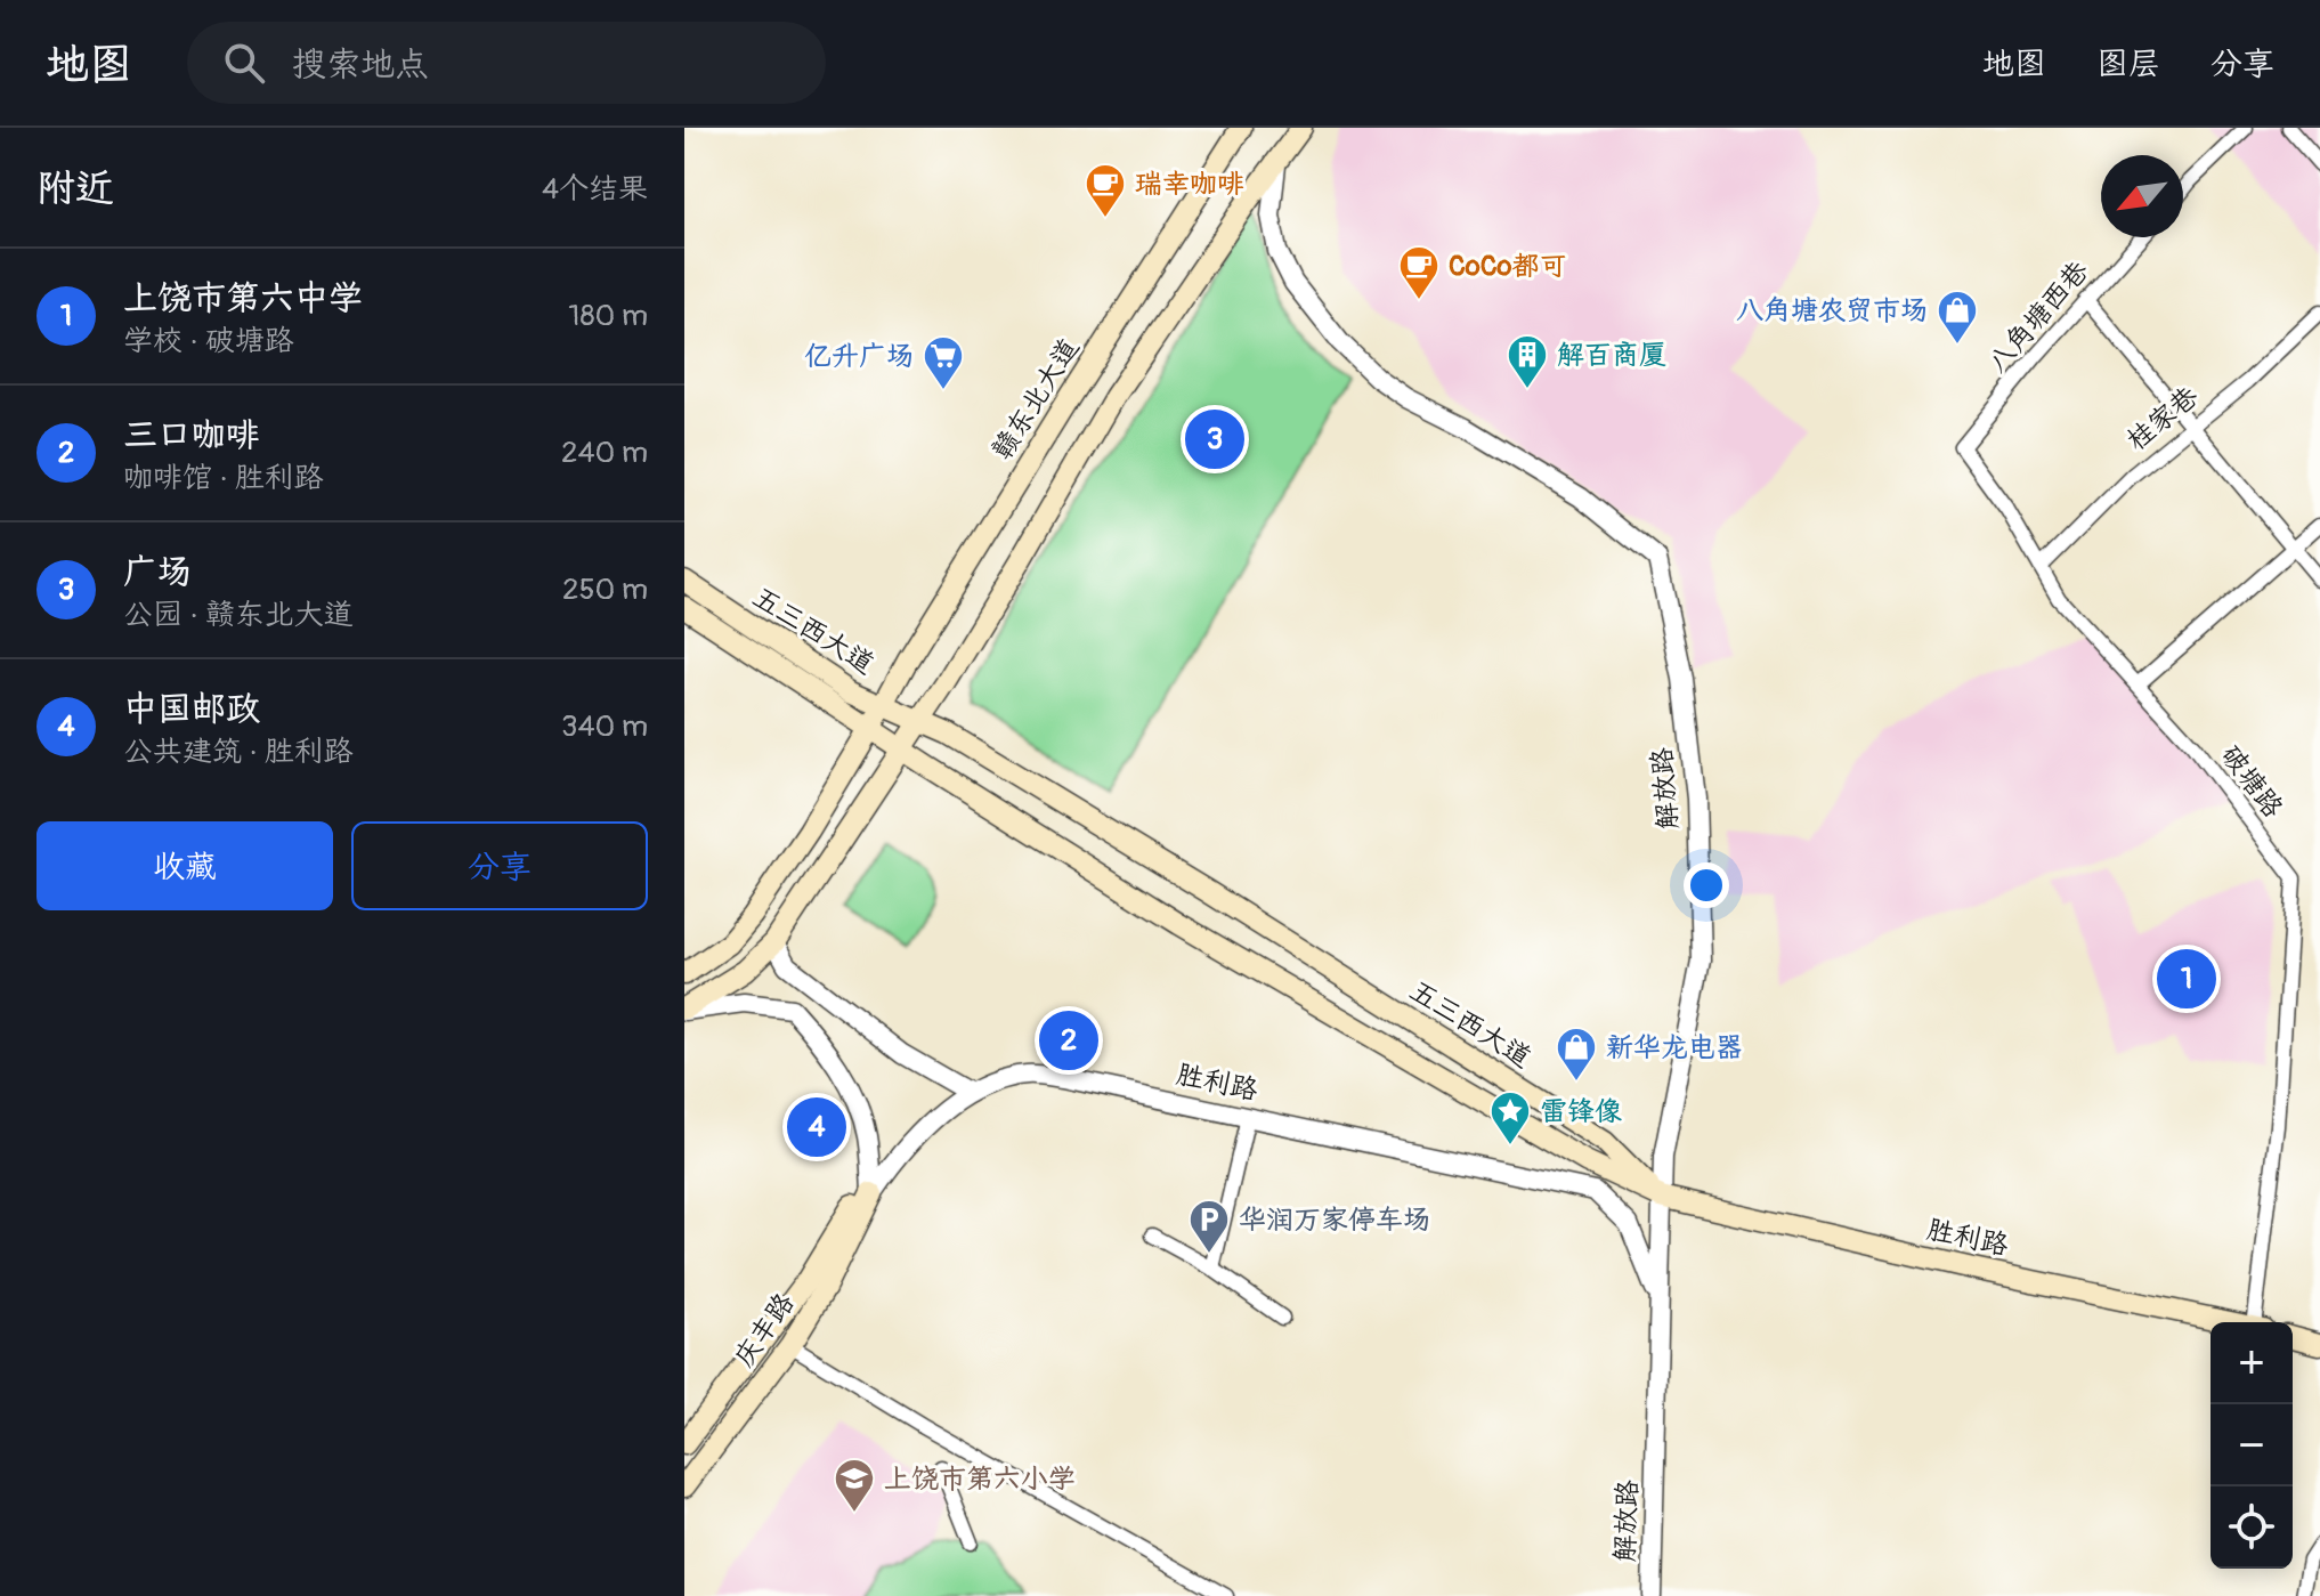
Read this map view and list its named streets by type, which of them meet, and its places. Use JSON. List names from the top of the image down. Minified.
{"streets":{"main road":["赣东北大道","五三西大道","胜利路","庆丰路"],"street":["八角塘西巷","桂家巷","破塘路","解放路"]},"crossings":[["八角塘西巷","破塘路"],["赣东北大道","五三西大道"],["桂家巷","破塘路"],["五三西大道","解放路"],["五三西大道","胜利路"],["解放路","胜利路"],["胜利路","庆丰路"]],"places":{"cafe":["瑞幸咖啡","CoCo都可"],"shop":["八角塘农贸市场","新华龙电器"],"building":["解百商厦"],"supermarket":["亿升广场"],"place":["雷锋像"],"parking":["华润万家停车场"],"school or university":["上饶市第六小学"]},"north":"bottom left","page":{"header":"地图","search":"搜索地点","nav":["地图","图层","分享"],"heading":["附近","4个结果"],"list":[{"mark":"1","name":"上饶市第六中学","note":"学校 · 破塘路","value":"180 m"},{"mark":"2","name":"三口咖啡","note":"咖啡馆 · 胜利路","value":"240 m"},{"mark":"3","name":"广场","note":"公园 · 赣东北大道","value":"250 m"},{"mark":"4","name":"中国邮政","note":"公共建筑 · 胜利路","value":"340 m"}],"pins":["3","1","2","4"],"buttons":["收藏","分享"],"map_buttons":["+","−"]}}
